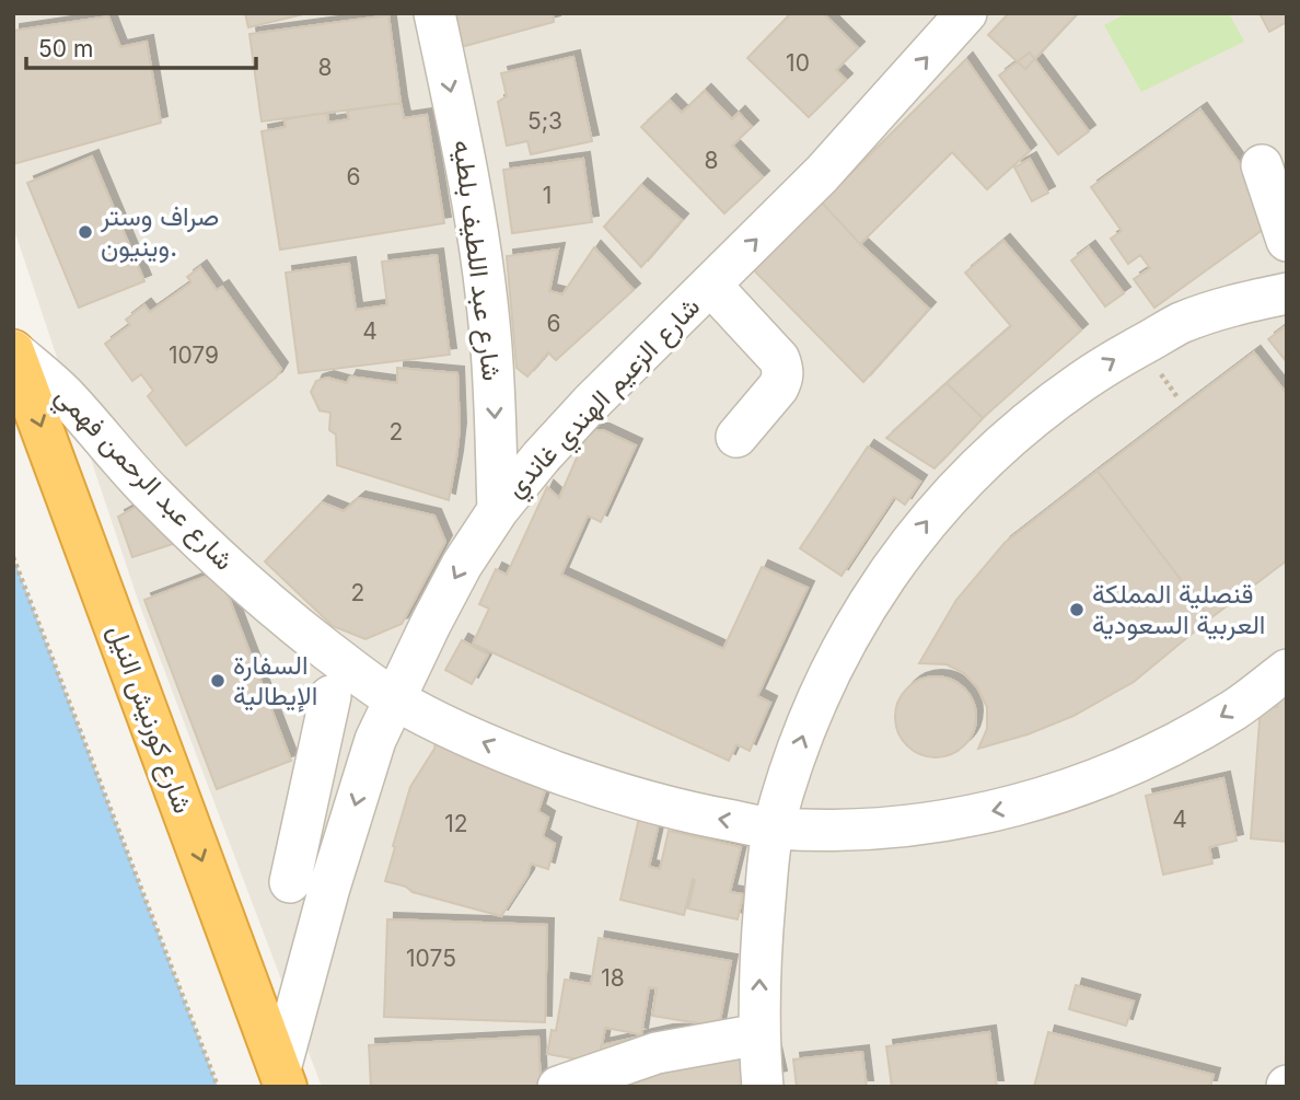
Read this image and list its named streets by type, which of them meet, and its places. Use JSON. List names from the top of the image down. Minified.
{"streets":{"highway":["شارع كورنيش النيل"],"street":["شارع عبد اللطيف بلطيه","شارع الزعيم الهندي غاندي","شارع عبد الرحمن فهمي"]},"crossings":[["شارع عبد اللطيف بلطيه","شارع الزعيم الهندي غاندي"],["شارع الزعيم الهندي غاندي","شارع عبد الرحمن فهمي"],["شارع الزعيم الهندي غاندي","شارع كورنيش النيل"],["شارع عبد الرحمن فهمي","شارع كورنيش النيل"]],"one_way":["شارع عبد اللطيف بلطيه","شارع عبد الرحمن فهمي","شارع كورنيش النيل"],"places":["صراف وستر وينيون.","قنصلية المملكة العربية السعودية","السفارة الإيطالية"],"house_numbers":["10","8","5;3","8","6","1","6","4","1079","2","2","4","12","1075","18"],"scale_bar":"50 m"}
